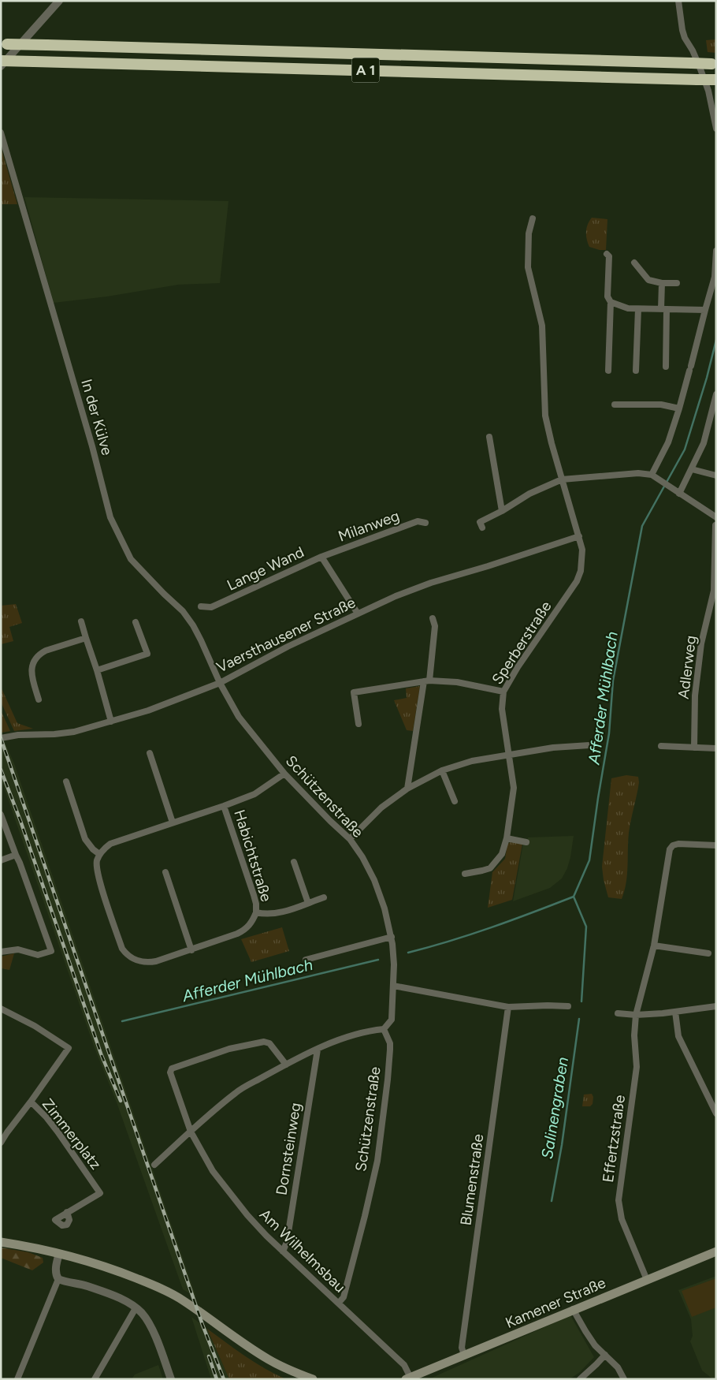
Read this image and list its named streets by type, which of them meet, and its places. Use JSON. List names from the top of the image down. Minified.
{"streets":{"highway":["A 1"],"main road":["Kamener Straße"],"street":["In der Külve","Milanweg","Lange Wand","Vaersthausener Straße","Sperberstraße","Adlerweg","Schützenstraße","Habichtstraße","Zimmerplatz","Effertzstraße","Dornsteinweg","Blumenstraße","Am Wilhelmsbau"]},"crossings":[["In der Külve","Vaersthausener Straße"],["In der Külve","Schützenstraße"],["Milanweg","Lange Wand"],["Lange Wand","Vaersthausener Straße"],["Vaersthausener Straße","Sperberstraße"],["Vaersthausener Straße","Schützenstraße"],["Schützenstraße","Habichtstraße"],["Schützenstraße","Am Wilhelmsbau"],["Effertzstraße","Kamener Straße"],["Dornsteinweg","Am Wilhelmsbau"],["Blumenstraße","Kamener Straße"],["Am Wilhelmsbau","Kamener Straße"]],"water":["Afferder Mühlbach","Salinengraben"]}
